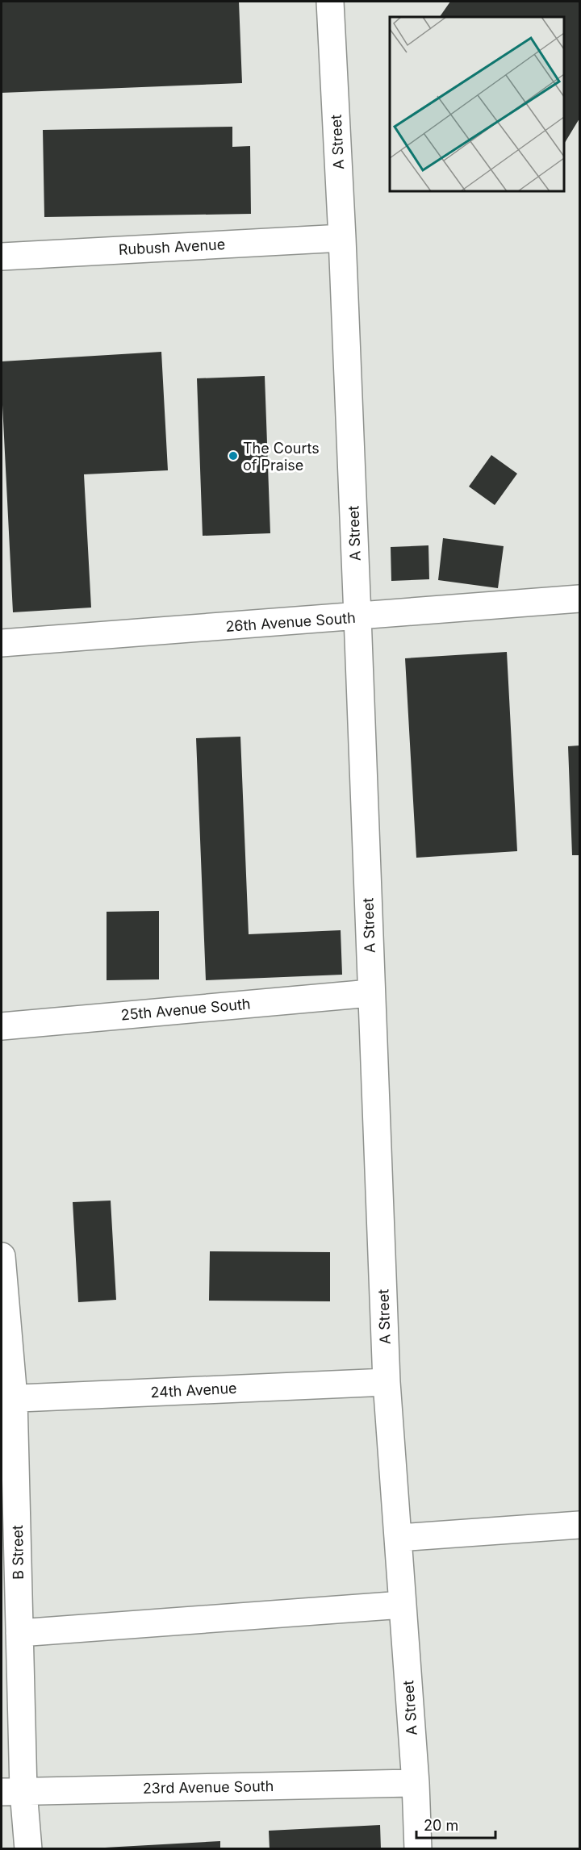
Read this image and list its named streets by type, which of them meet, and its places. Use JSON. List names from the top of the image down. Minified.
{"streets":{"street":["A Street","Rubush Avenue","26th Avenue South","25th Avenue South","24th Avenue","B Street","23rd Avenue South"]},"crossings":[["A Street","Rubush Avenue"],["A Street","26th Avenue South"],["A Street","25th Avenue South"],["A Street","24th Avenue"],["A Street","23rd Avenue South"],["24th Avenue","B Street"],["B Street","23rd Avenue South"]],"places":["The Courts of Praise"],"scale_bar":"20 m"}
